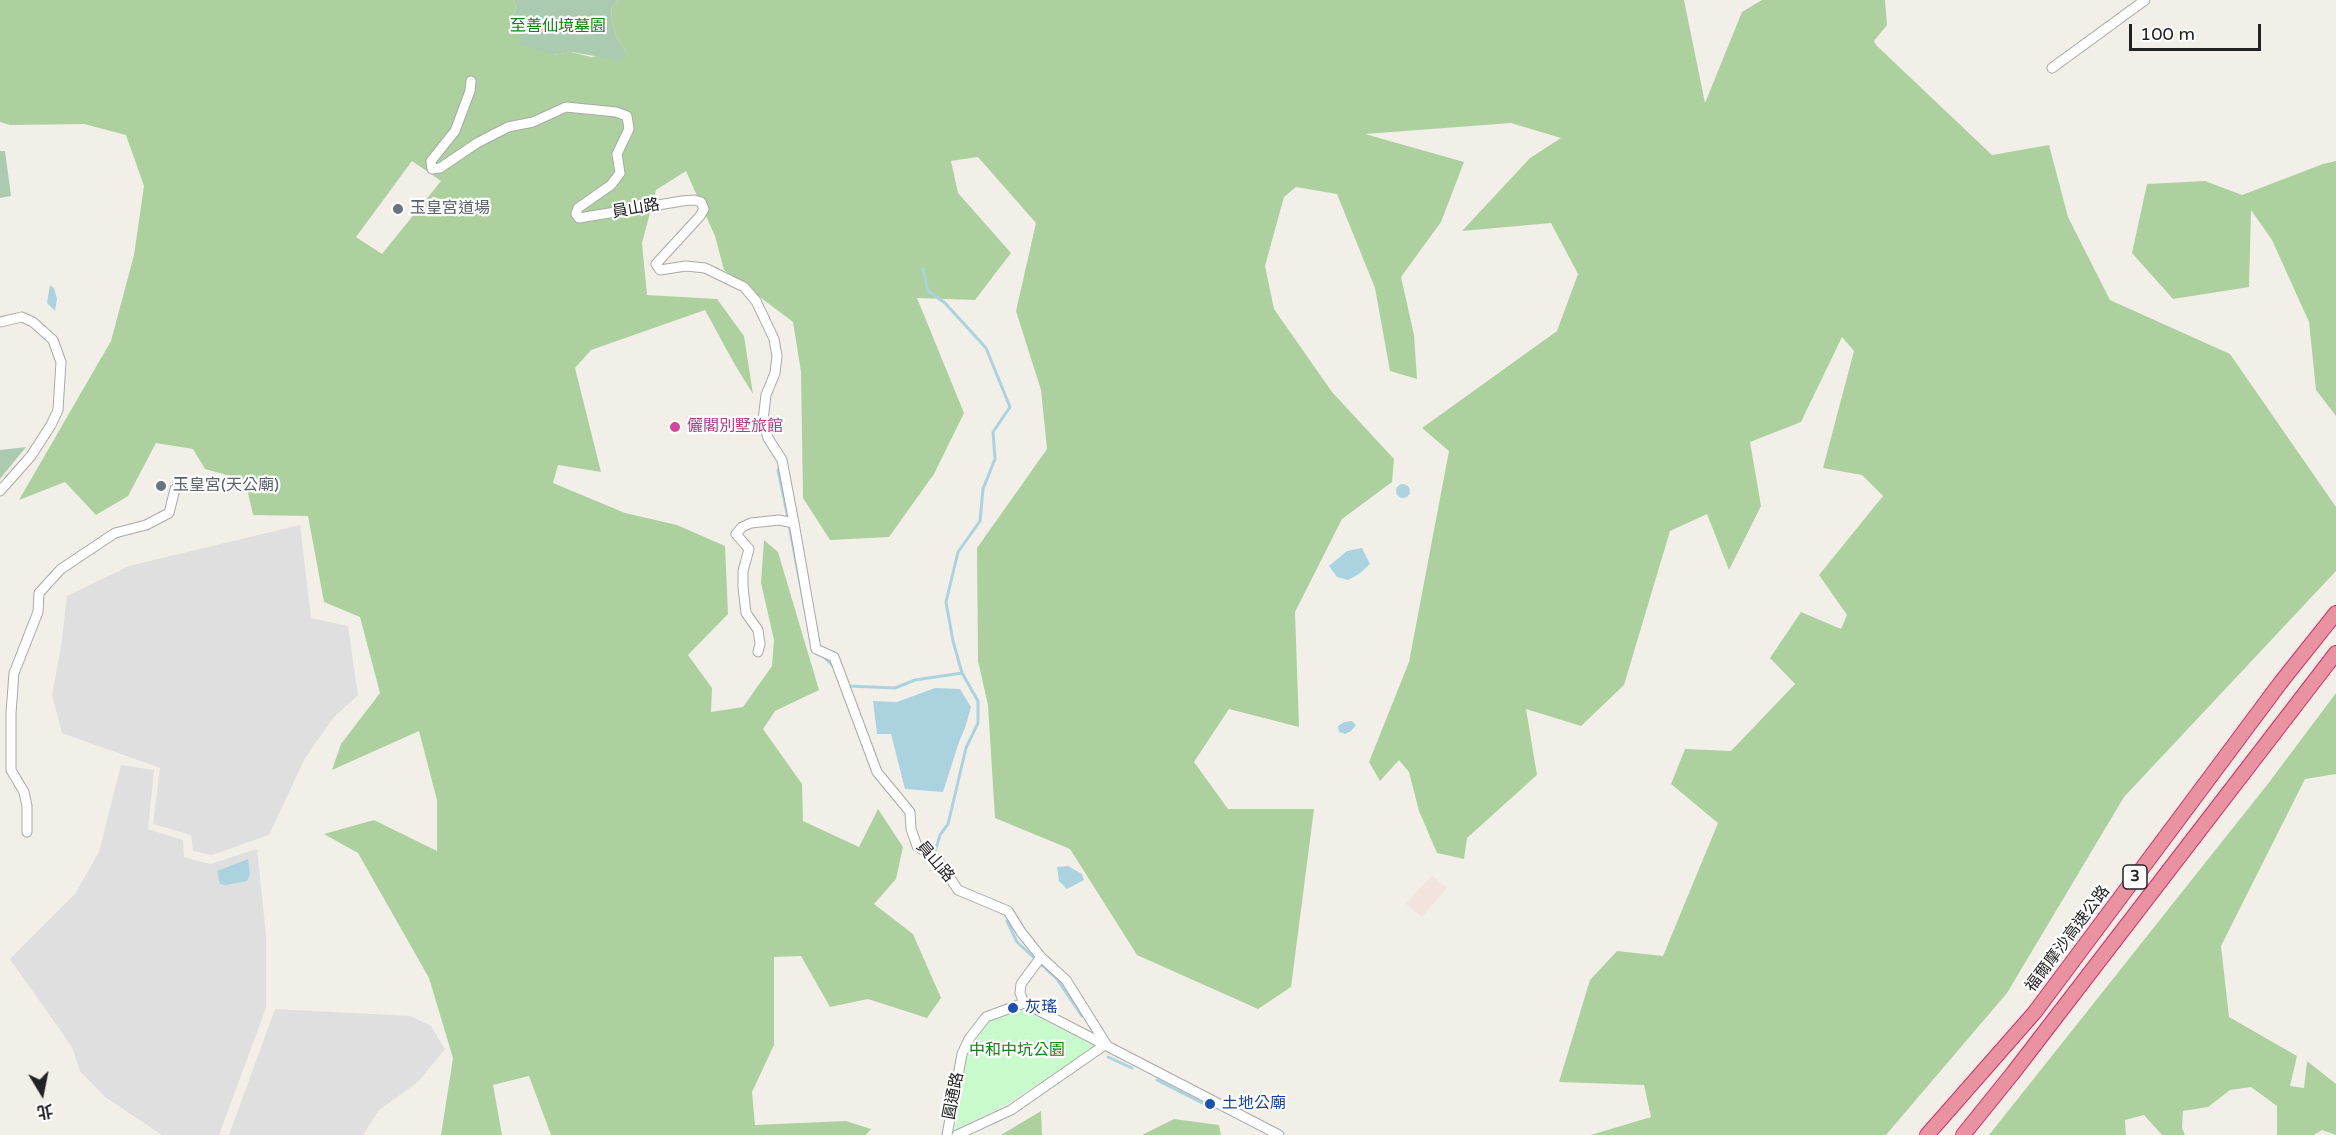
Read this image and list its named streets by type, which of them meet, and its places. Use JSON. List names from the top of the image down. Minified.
{"streets":{"highway":["3","福爾摩沙高速公路"],"street":["員山路","圓通路"]},"parks":["至善仙境墓園","中和中坑公園"],"places":["玉皇宮道場","儷閣別墅旅館","玉皇宮(天公廟)","灰瑤","土地公廟"],"scale_bar":"100 m","north":"bottom"}
